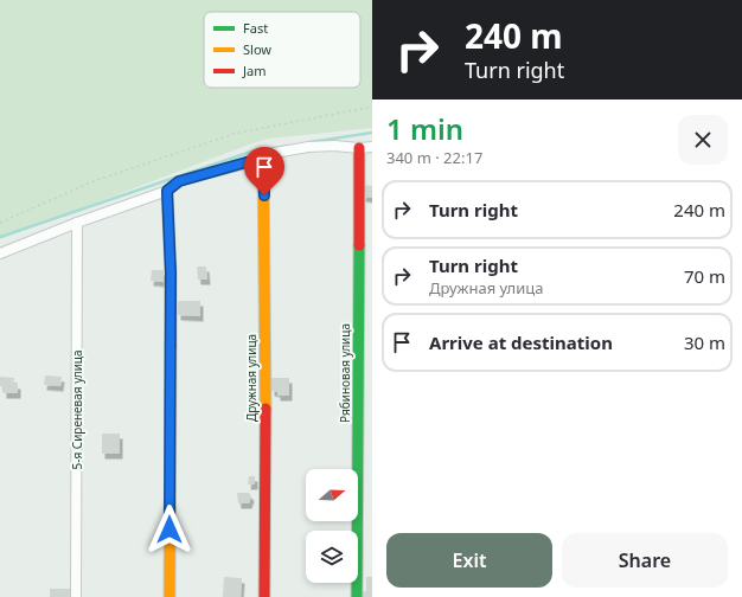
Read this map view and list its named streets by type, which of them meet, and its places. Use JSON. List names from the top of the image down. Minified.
{"streets":{"street":["Рябиновая улица","Дружная улица","5-я Сиреневая улица"]},"legend":["Fast","Slow","Jam"],"north":"right","page":{"turn":["240 m","Turn right"],"heading":["1 min","340 m · 22:17"],"list":[{"name":"Turn right","value":"240 m"},{"name":"Turn right","note":"Дружная улица","value":"70 m"},{"name":"Arrive at destination","value":"30 m"}],"buttons":["Exit","Share"]}}
